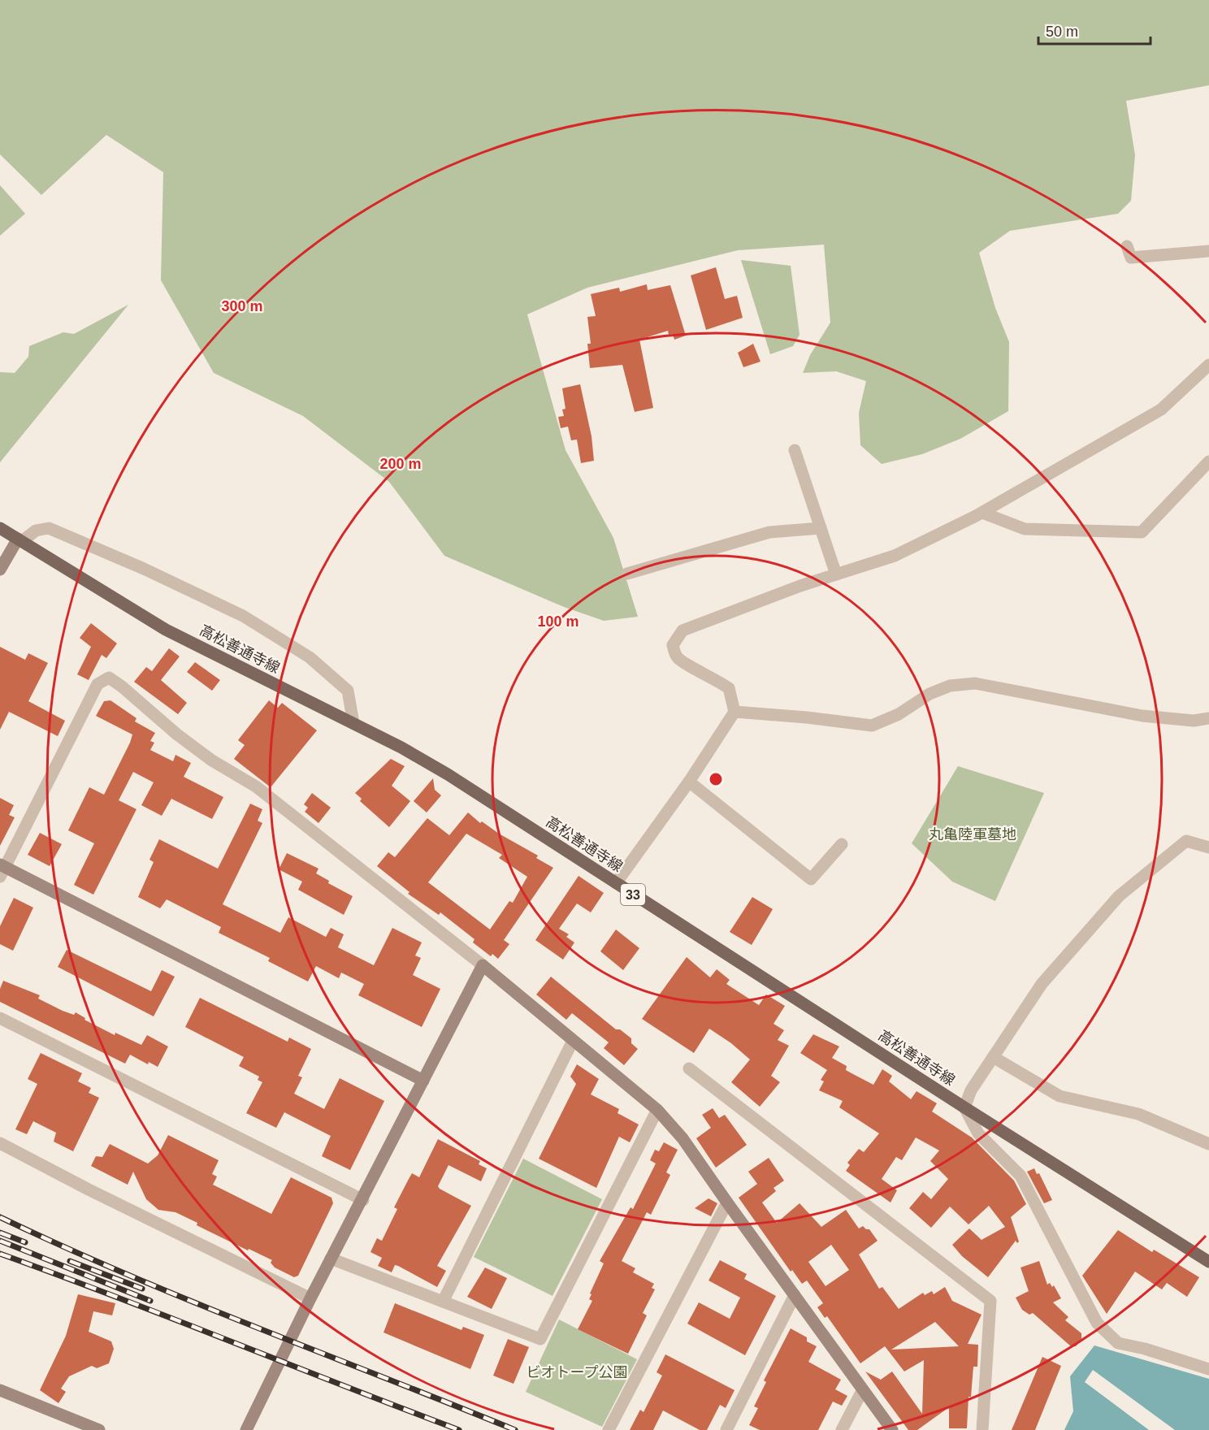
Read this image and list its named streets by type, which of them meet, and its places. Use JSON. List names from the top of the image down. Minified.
{"streets":{"main road":["高松善通寺線","33"]},"parks":["丸亀陸軍墓地","ビオトープ公園"],"scale_bar":"50 m","rings":["300 m","200 m","100 m"]}
